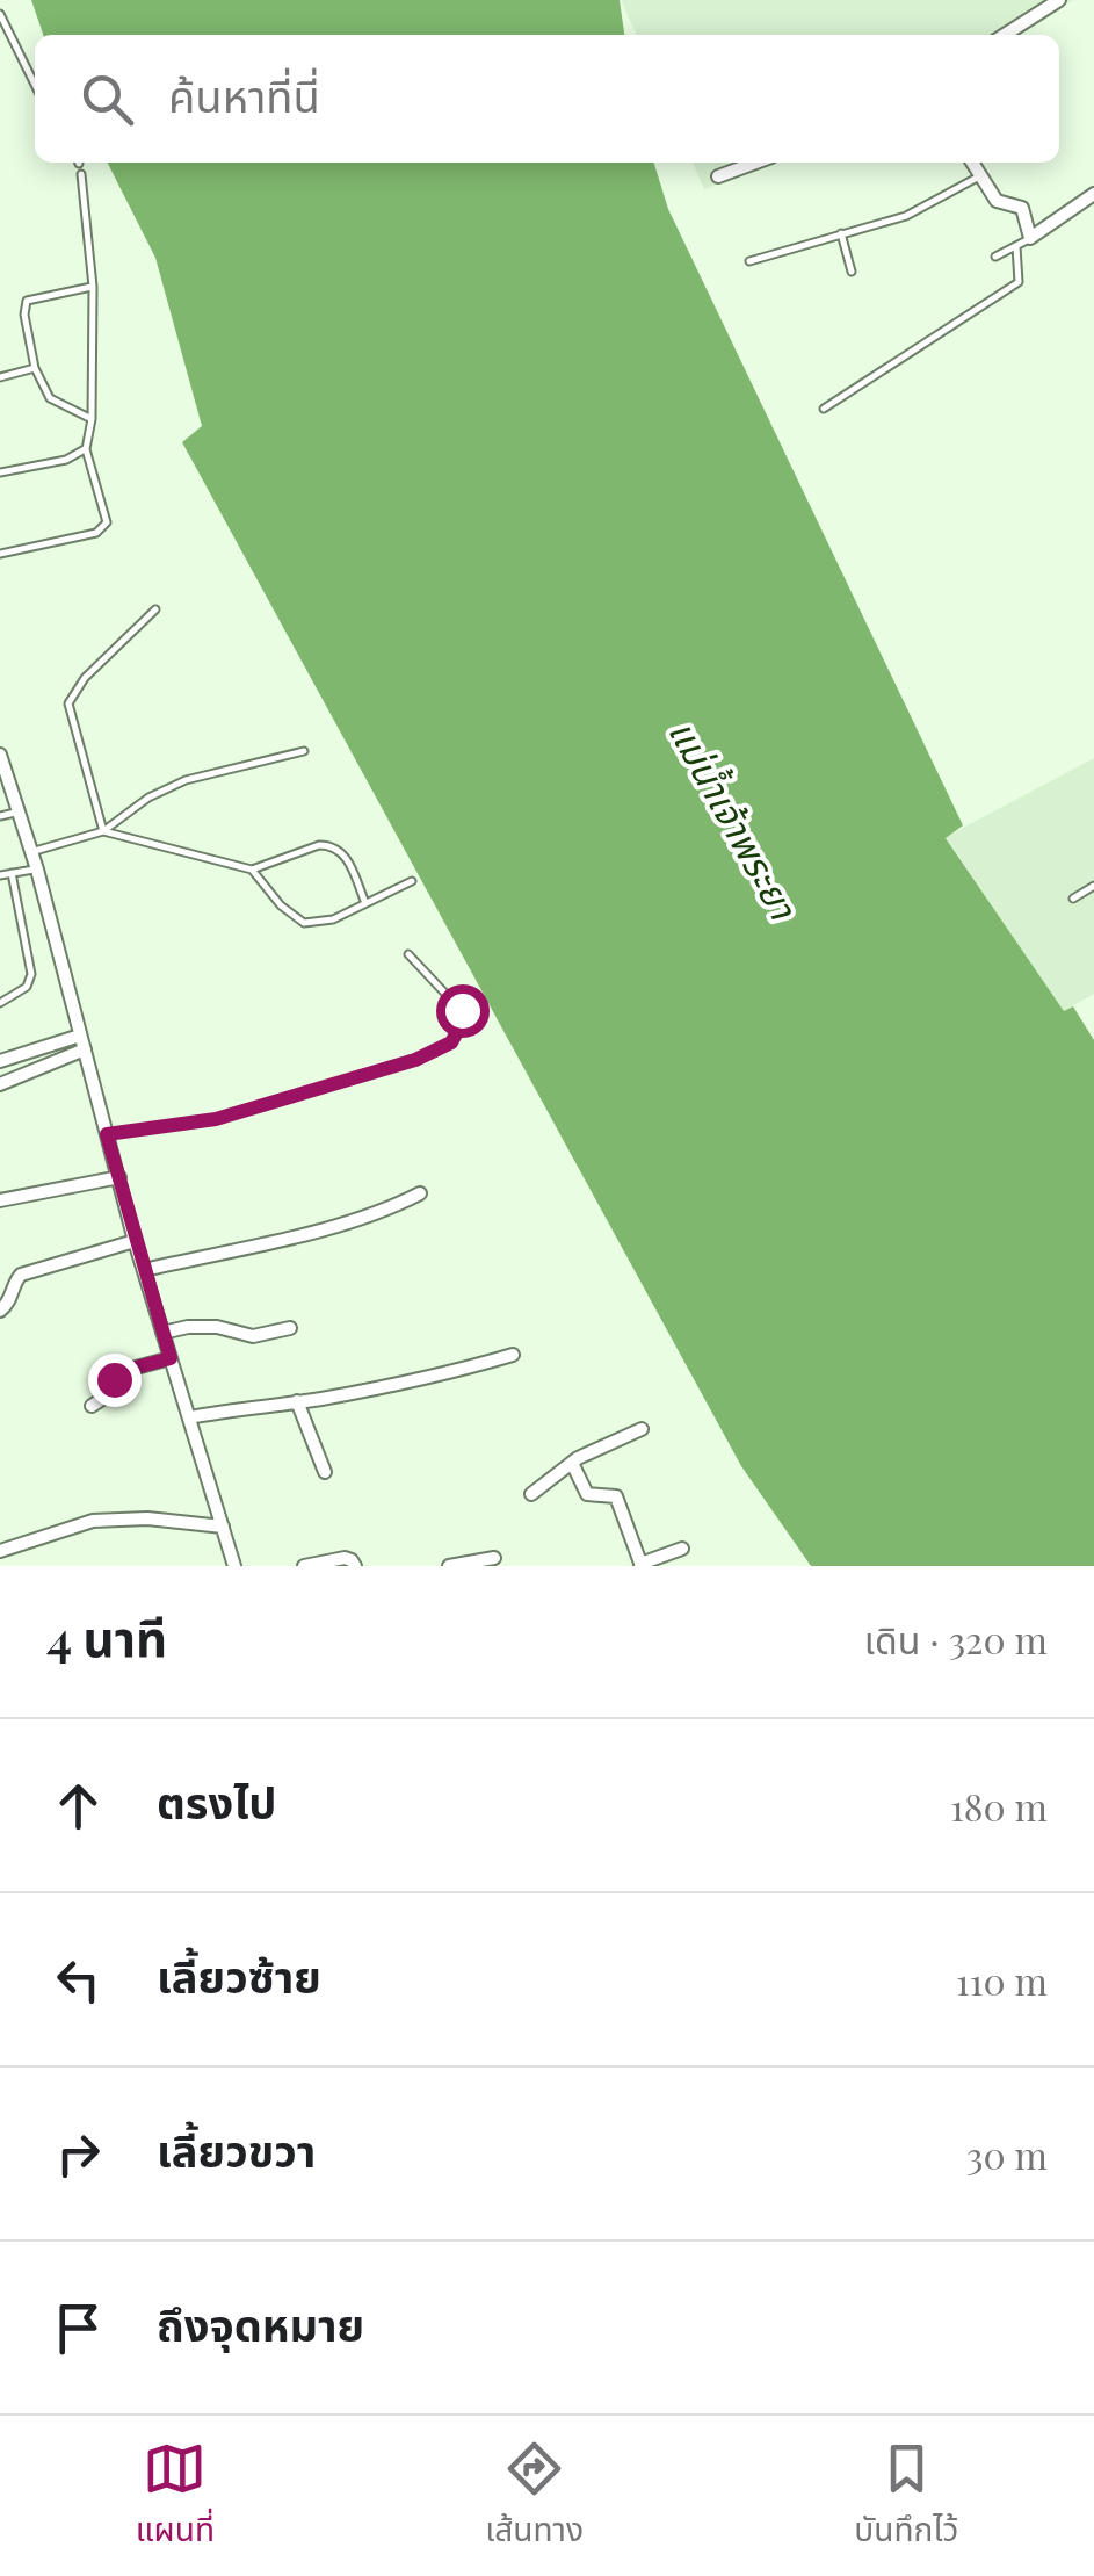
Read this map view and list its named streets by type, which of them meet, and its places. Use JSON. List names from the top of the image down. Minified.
{"water":["แม่น้ำเจ้าพระยา"],"page":{"search":"ค้นหาที่นี่","heading":["4 นาที","เดิน · 320 m"],"list":[["ตรงไป","180 m"],["เลี้ยวซ้าย","110 m"],["เลี้ยวขวา","30 m"],"ถึงจุดหมาย"],"nav":["แผนที่","เส้นทาง","บันทึกไว้"]}}
